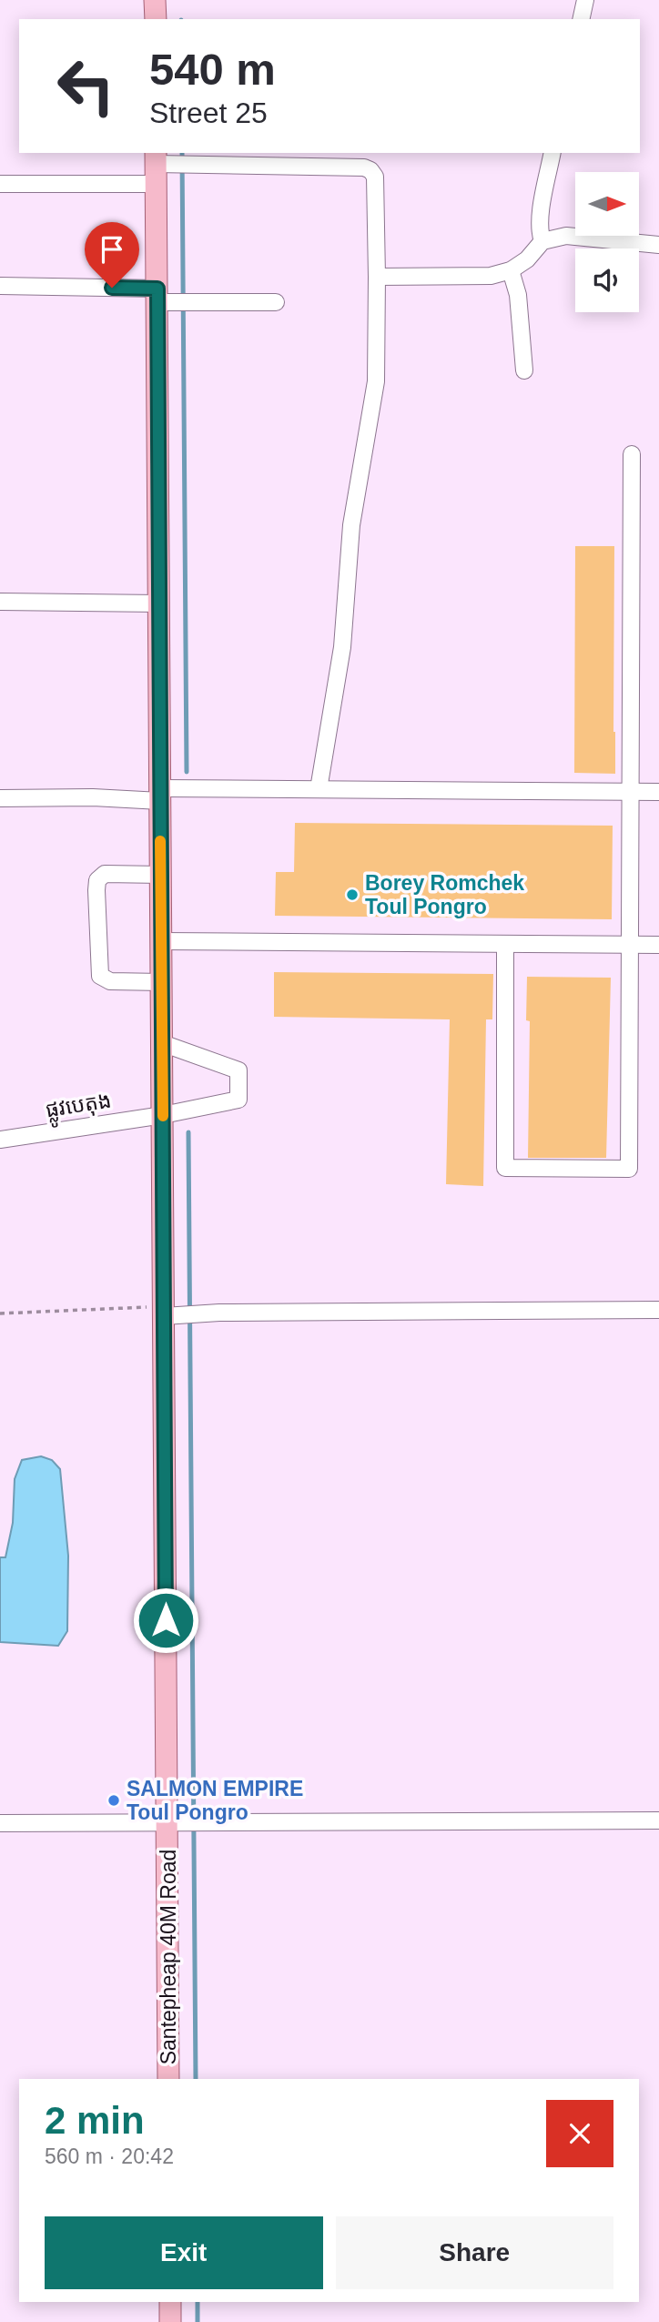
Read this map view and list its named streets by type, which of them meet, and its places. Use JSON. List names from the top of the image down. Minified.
{"streets":{"main road":["Santepheap 40M Road"],"street":["ផ្លូវបេតុង"]},"crossings":[["ផ្លូវបេតុង","Santepheap 40M Road"]],"places":["Borey Romchek Toul Pongro","SALMON EMPIRE Toul Pongro"],"north":"right","page":{"turn":["540 m","Street 25"],"heading":["2 min","560 m · 20:42"],"buttons":["Exit","Share"]}}
